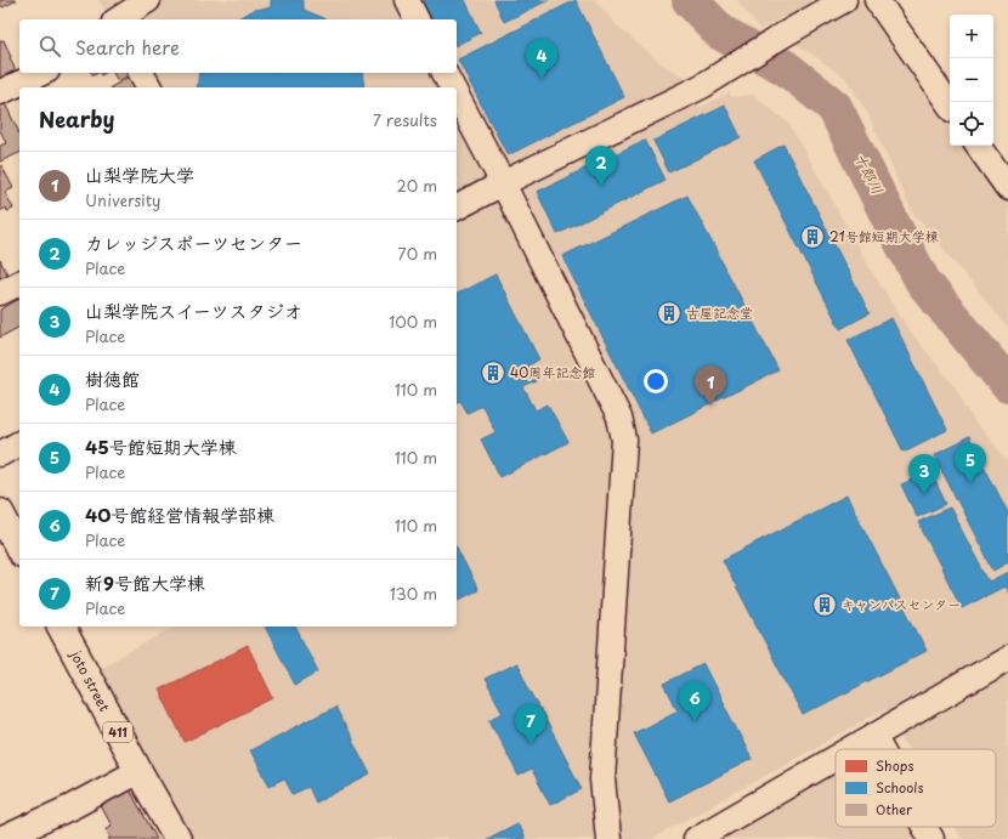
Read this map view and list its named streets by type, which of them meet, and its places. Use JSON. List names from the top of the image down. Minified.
{"streets":{"highway":["joto street","411"]},"water":["十郎川"],"places":{"building":["21号館短期大学棟","古屋記念堂","40周年記念館","キャンパスセンター"]},"legend":["Shops","Schools","Other"],"page":{"map_buttons":["+","−"],"search":"Search here","pins":["4","2","1","5","3","6","7"],"heading":["Nearby","7 results"],"list":[{"mark":"1","name":"山梨学院大学","note":"University","value":"20 m"},{"mark":"2","name":"カレッジスポーツセンター","note":"Place","value":"70 m"},{"mark":"3","name":"山梨学院スイーツスタジオ","note":"Place","value":"100 m"},{"mark":"4","name":"樹徳館","note":"Place","value":"110 m"},{"mark":"5","name":"45号館短期大学棟","note":"Place","value":"110 m"},{"mark":"6","name":"40号館経営情報学部棟","note":"Place","value":"110 m"},{"mark":"7","name":"新9号館大学棟","note":"Place","value":"130 m"}]}}
